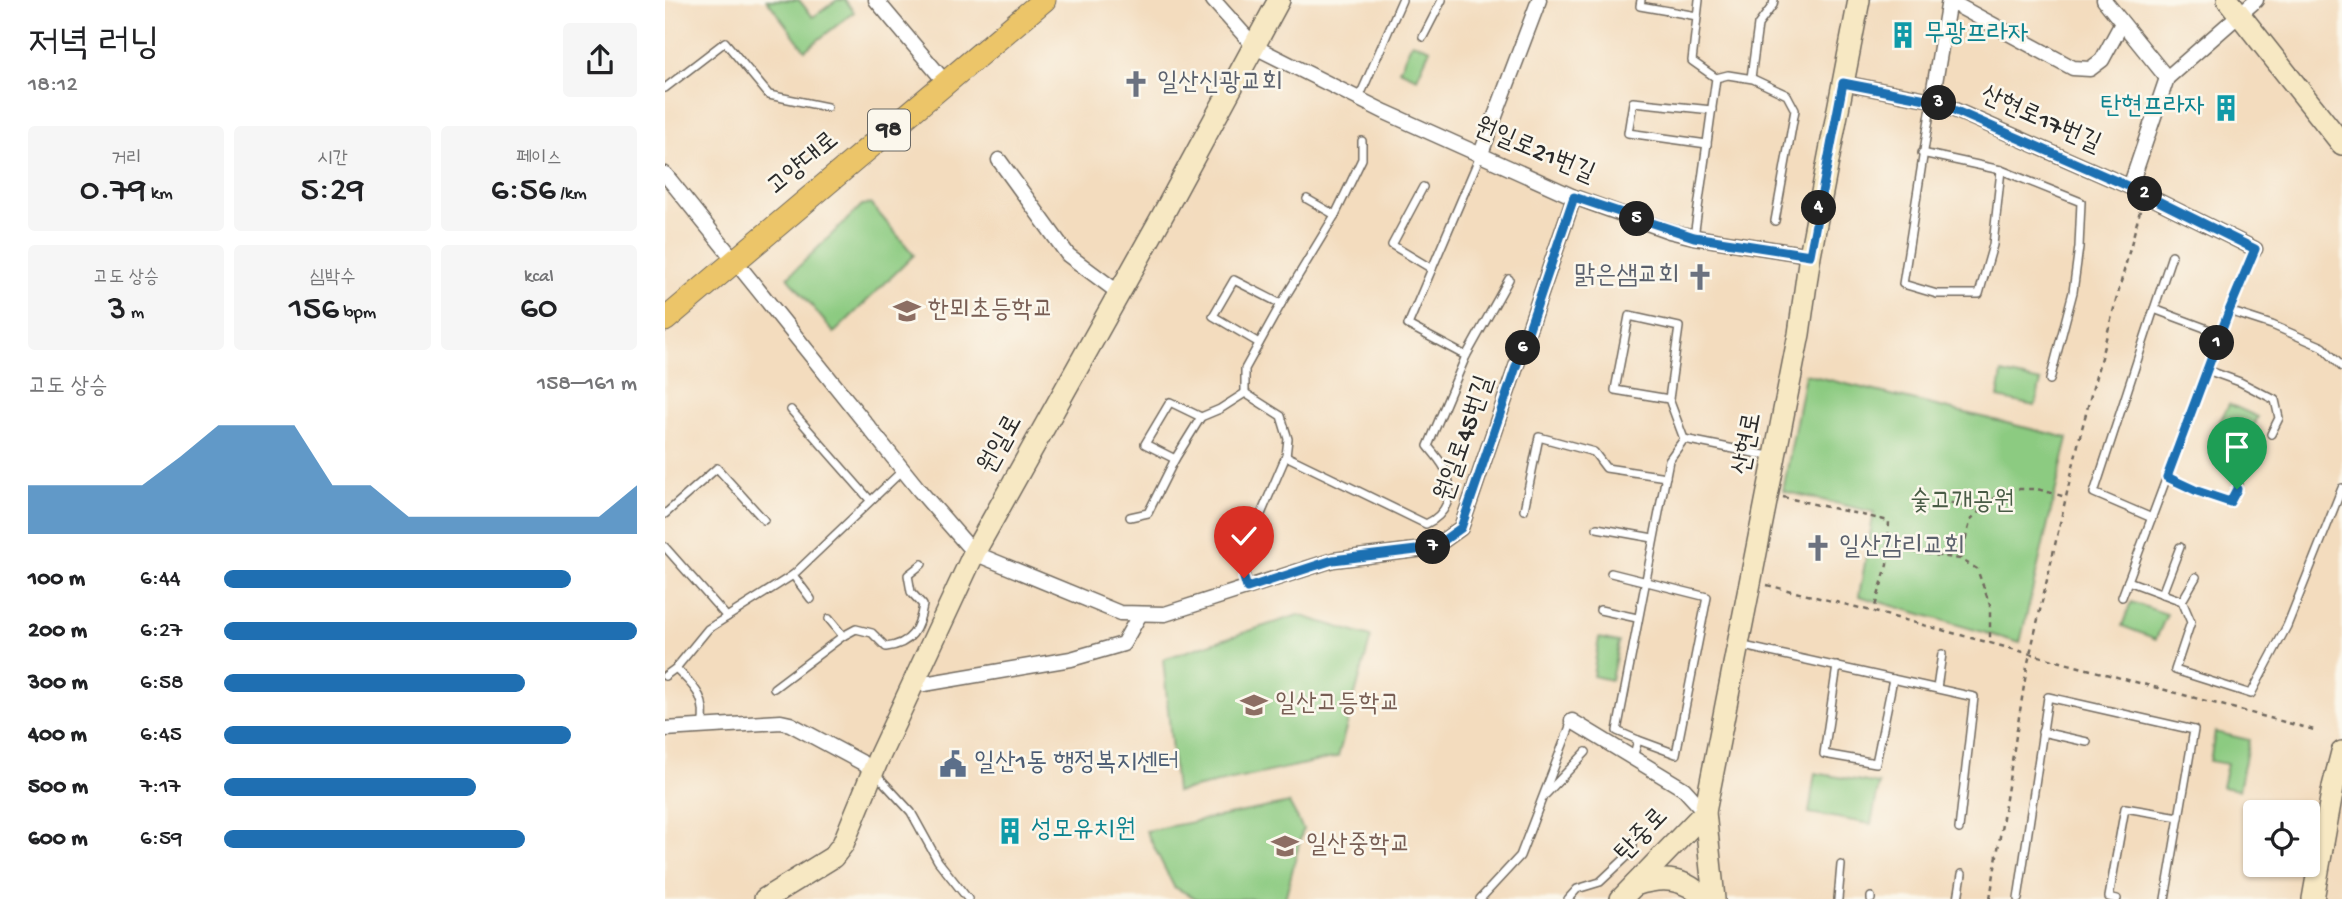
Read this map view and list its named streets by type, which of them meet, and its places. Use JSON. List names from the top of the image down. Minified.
{"streets":{"main road":["98","고양대로","산현로","원일로","탄중로"],"street":["산현로17번길","원일로21번길","원일로45번길"]},"crossings":[["산현로17번길","산현로"],["원일로21번길","원일로45번길"],["원일로21번길","산현로"],["원일로21번길","원일로"],["원일로45번길","원일로"],["산현로","탄중로"]],"parks":["숯고개공원"],"places":{"building":["무광프라자","탄현프라자","성모유치원"],"church":["일산신광교회","맑은샘교회","일산감리교회"],"school or university":["한뫼초등학교","일산고등학교","일산중학교"],"public building":["일산1동 행정복지센터"]},"page":{"heading":["저녁 러닝","18:12"],"pins":["3","2","4","5","1","6","7"],"stats":[["거리","0.79 km"],["시간","5:29"],["페이스","6:56 /km"],["고도 상승","3 m"],["심박수","156 bpm"],["kcal","60"]],"chart":["고도 상승","158–161 m"],"list":[{"name":"100 m","note":"6:44"},{"name":"200 m","note":"6:27"},{"name":"300 m","note":"6:58"},{"name":"400 m","note":"6:45"},{"name":"500 m","note":"7:17"},{"name":"600 m","note":"6:59"}]}}
